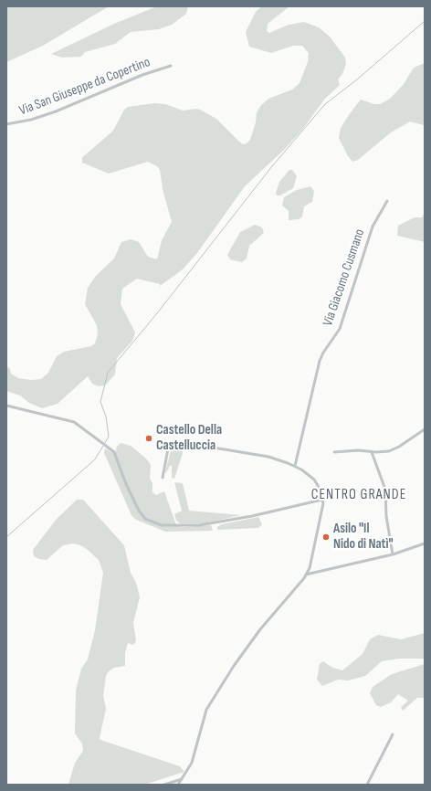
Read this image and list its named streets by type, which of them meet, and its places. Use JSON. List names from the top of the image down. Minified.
{"streets":{"street":["Via San Giuseppe da Copertino","Via Giacomo Cusmano"]},"districts":["CENTRO GRANDE"],"places":["Castello Della Castelluccia","Asilo \"Il Nido di Natì\""]}
